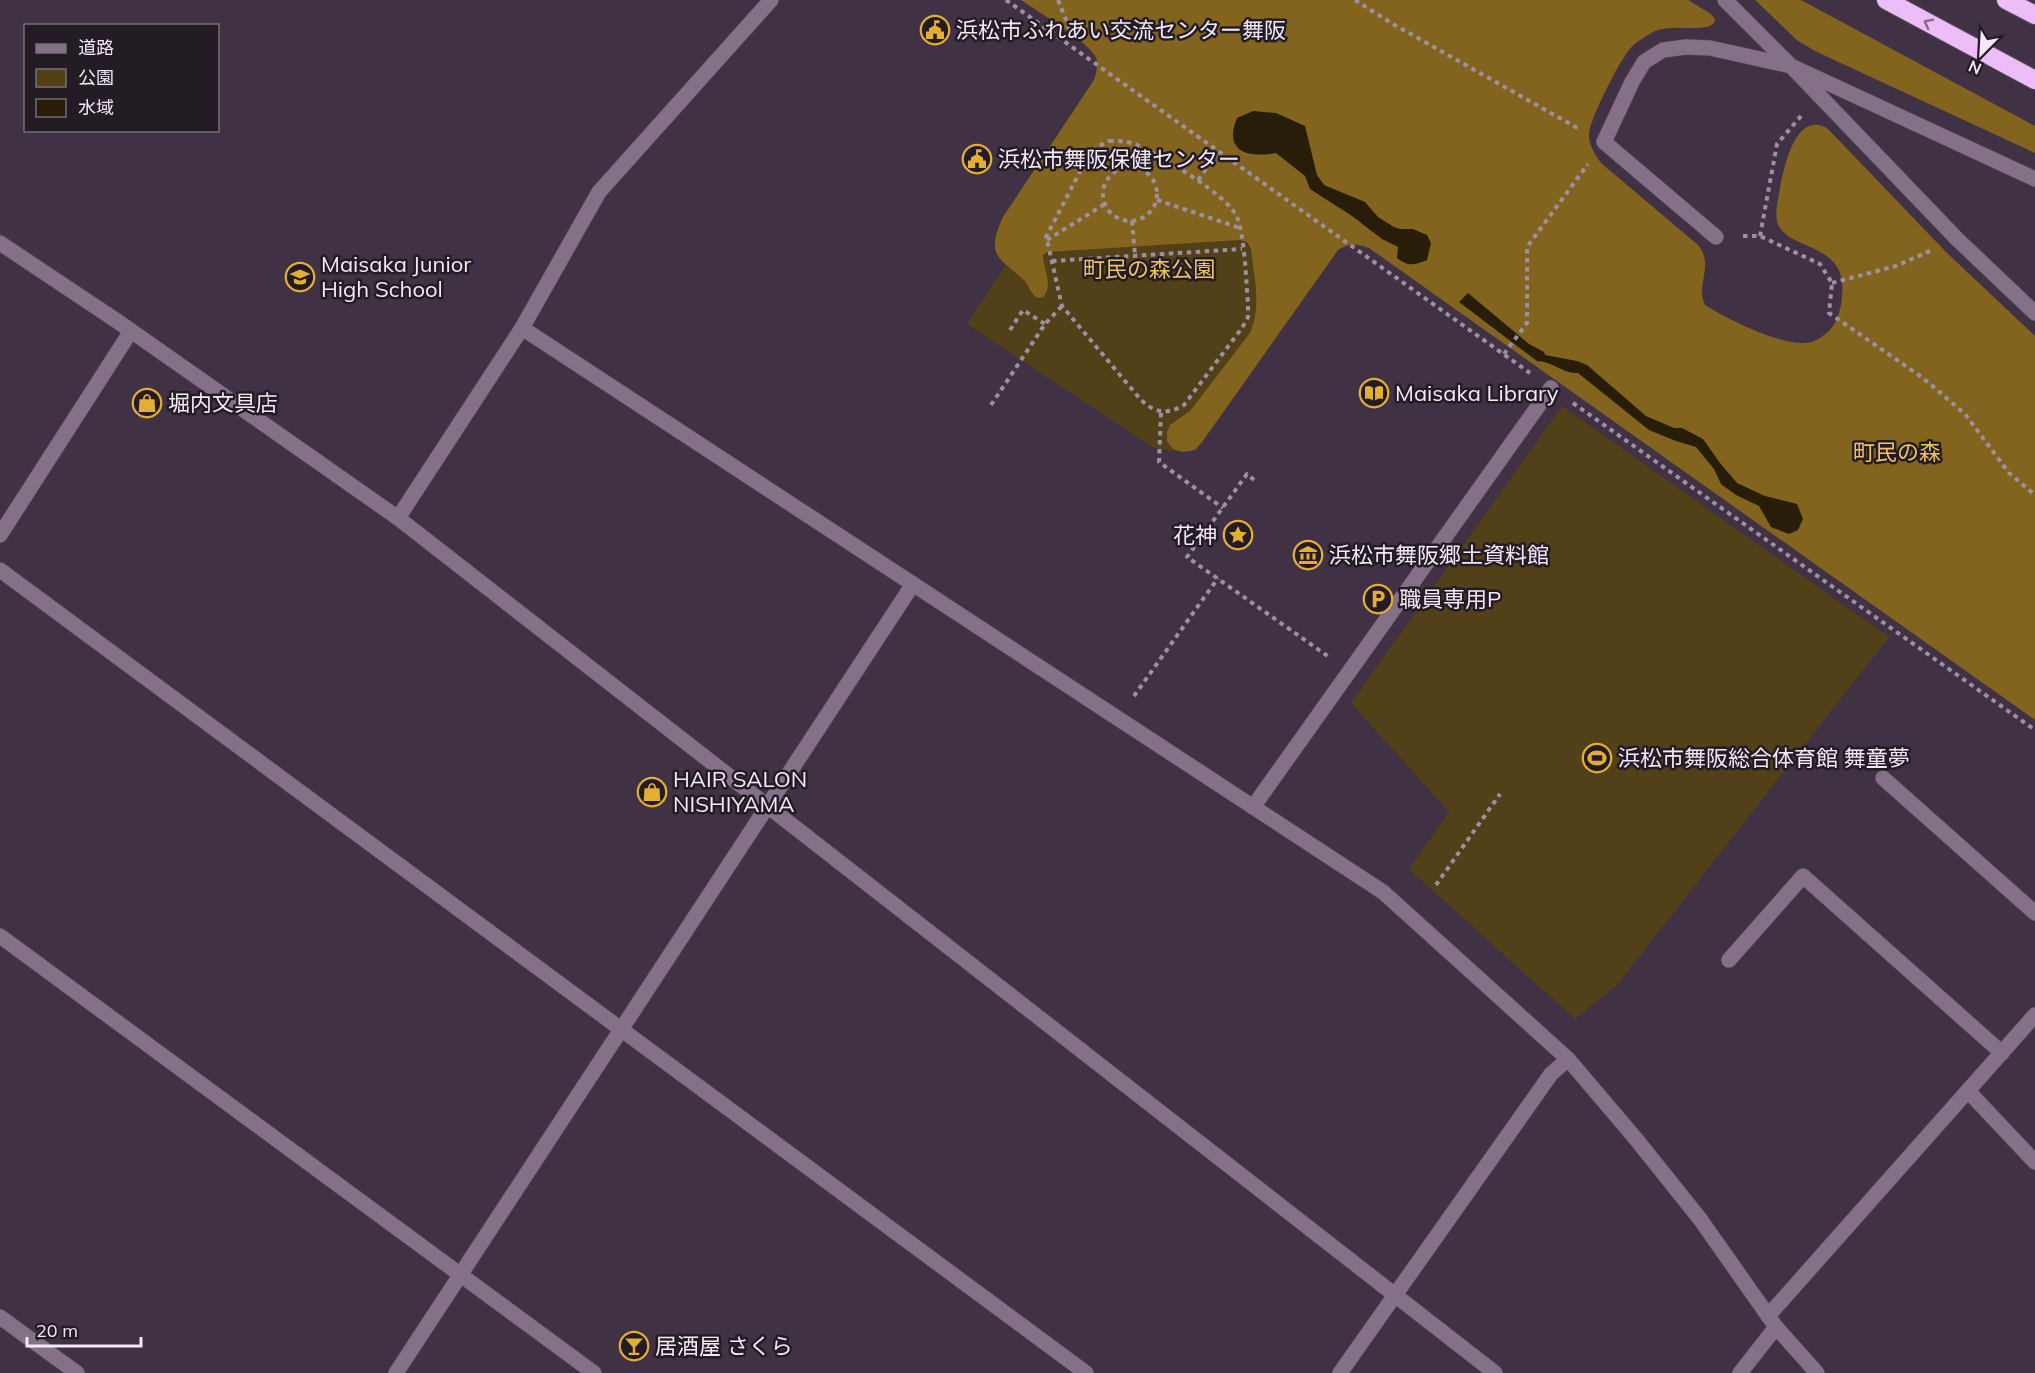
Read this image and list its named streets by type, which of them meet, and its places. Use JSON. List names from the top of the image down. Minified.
{"parks":["町民の森公園","町民の森"],"places":{"public building":["浜松市ふれあい交流センター舞阪","浜松市舞阪保健センター"],"school or university":["Maisaka Junior High School"],"library":["Maisaka Library"],"shop":["堀内文具店","HAIR SALON NISHIYAMA"],"place":["花神"],"museum":["浜松市舞阪郷土資料館"],"parking":["職員専用P"],"sports":["浜松市舞阪総合体育館 舞童夢"],"bar":["居酒屋 さくら"]},"legend":["道路","公園","水域"],"scale_bar":"20 m","north":"bottom left"}
